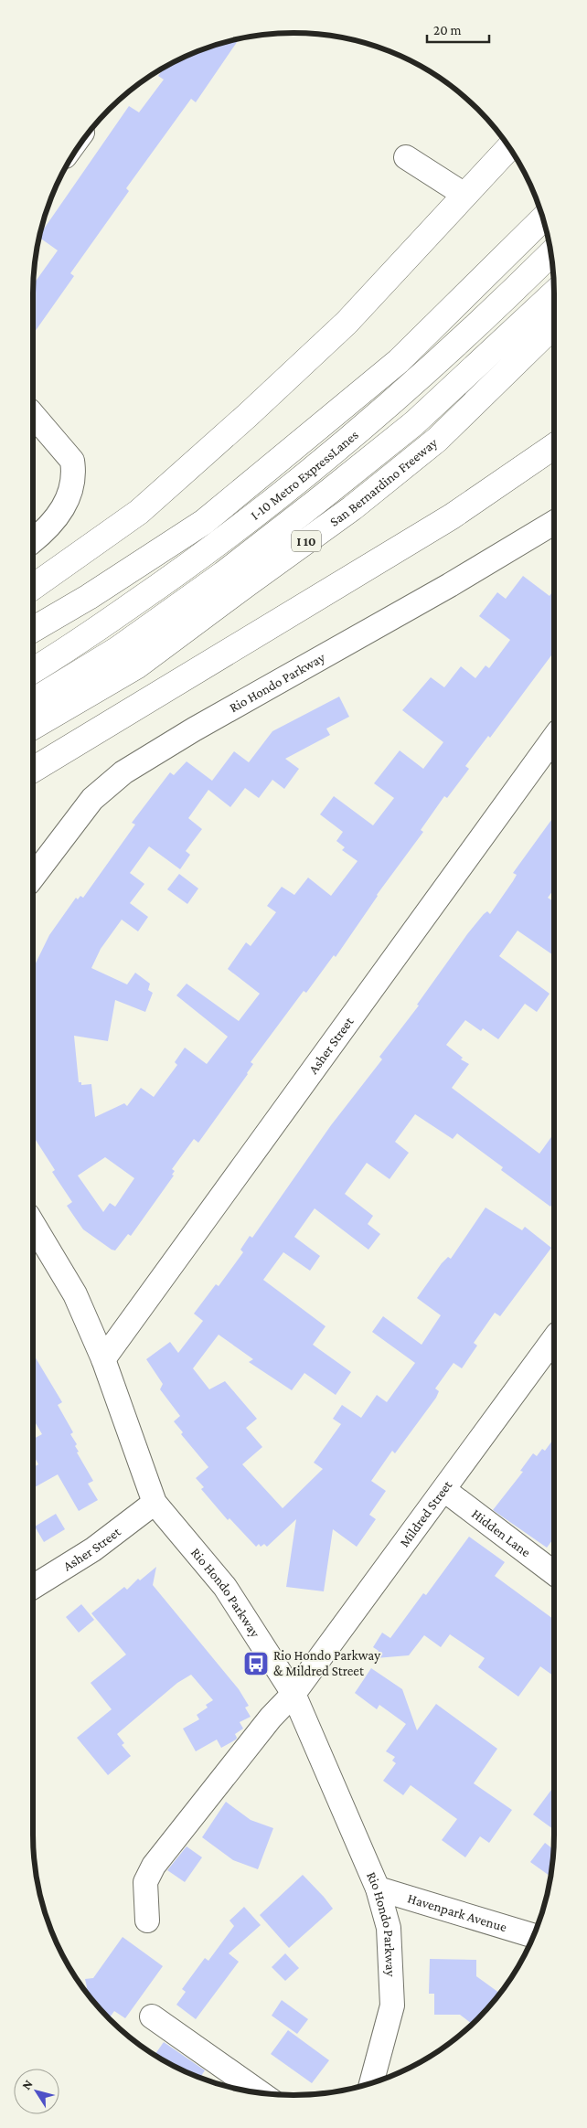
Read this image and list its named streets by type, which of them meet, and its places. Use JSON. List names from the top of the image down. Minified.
{"streets":{"highway":["I-10 Metro ExpressLanes","San Bernardino Freeway","I 10"],"street":["Rio Hondo Parkway","Asher Street","Mildred Street","Hidden Lane","Havenpark Avenue"]},"crossings":[["Rio Hondo Parkway","Asher Street"],["Rio Hondo Parkway","Mildred Street"],["Rio Hondo Parkway","Havenpark Avenue"],["Mildred Street","Hidden Lane"]],"places":{"bus stop":["Rio Hondo Parkway & Mildred Street"]},"scale_bar":"20 m","north":"top left"}
